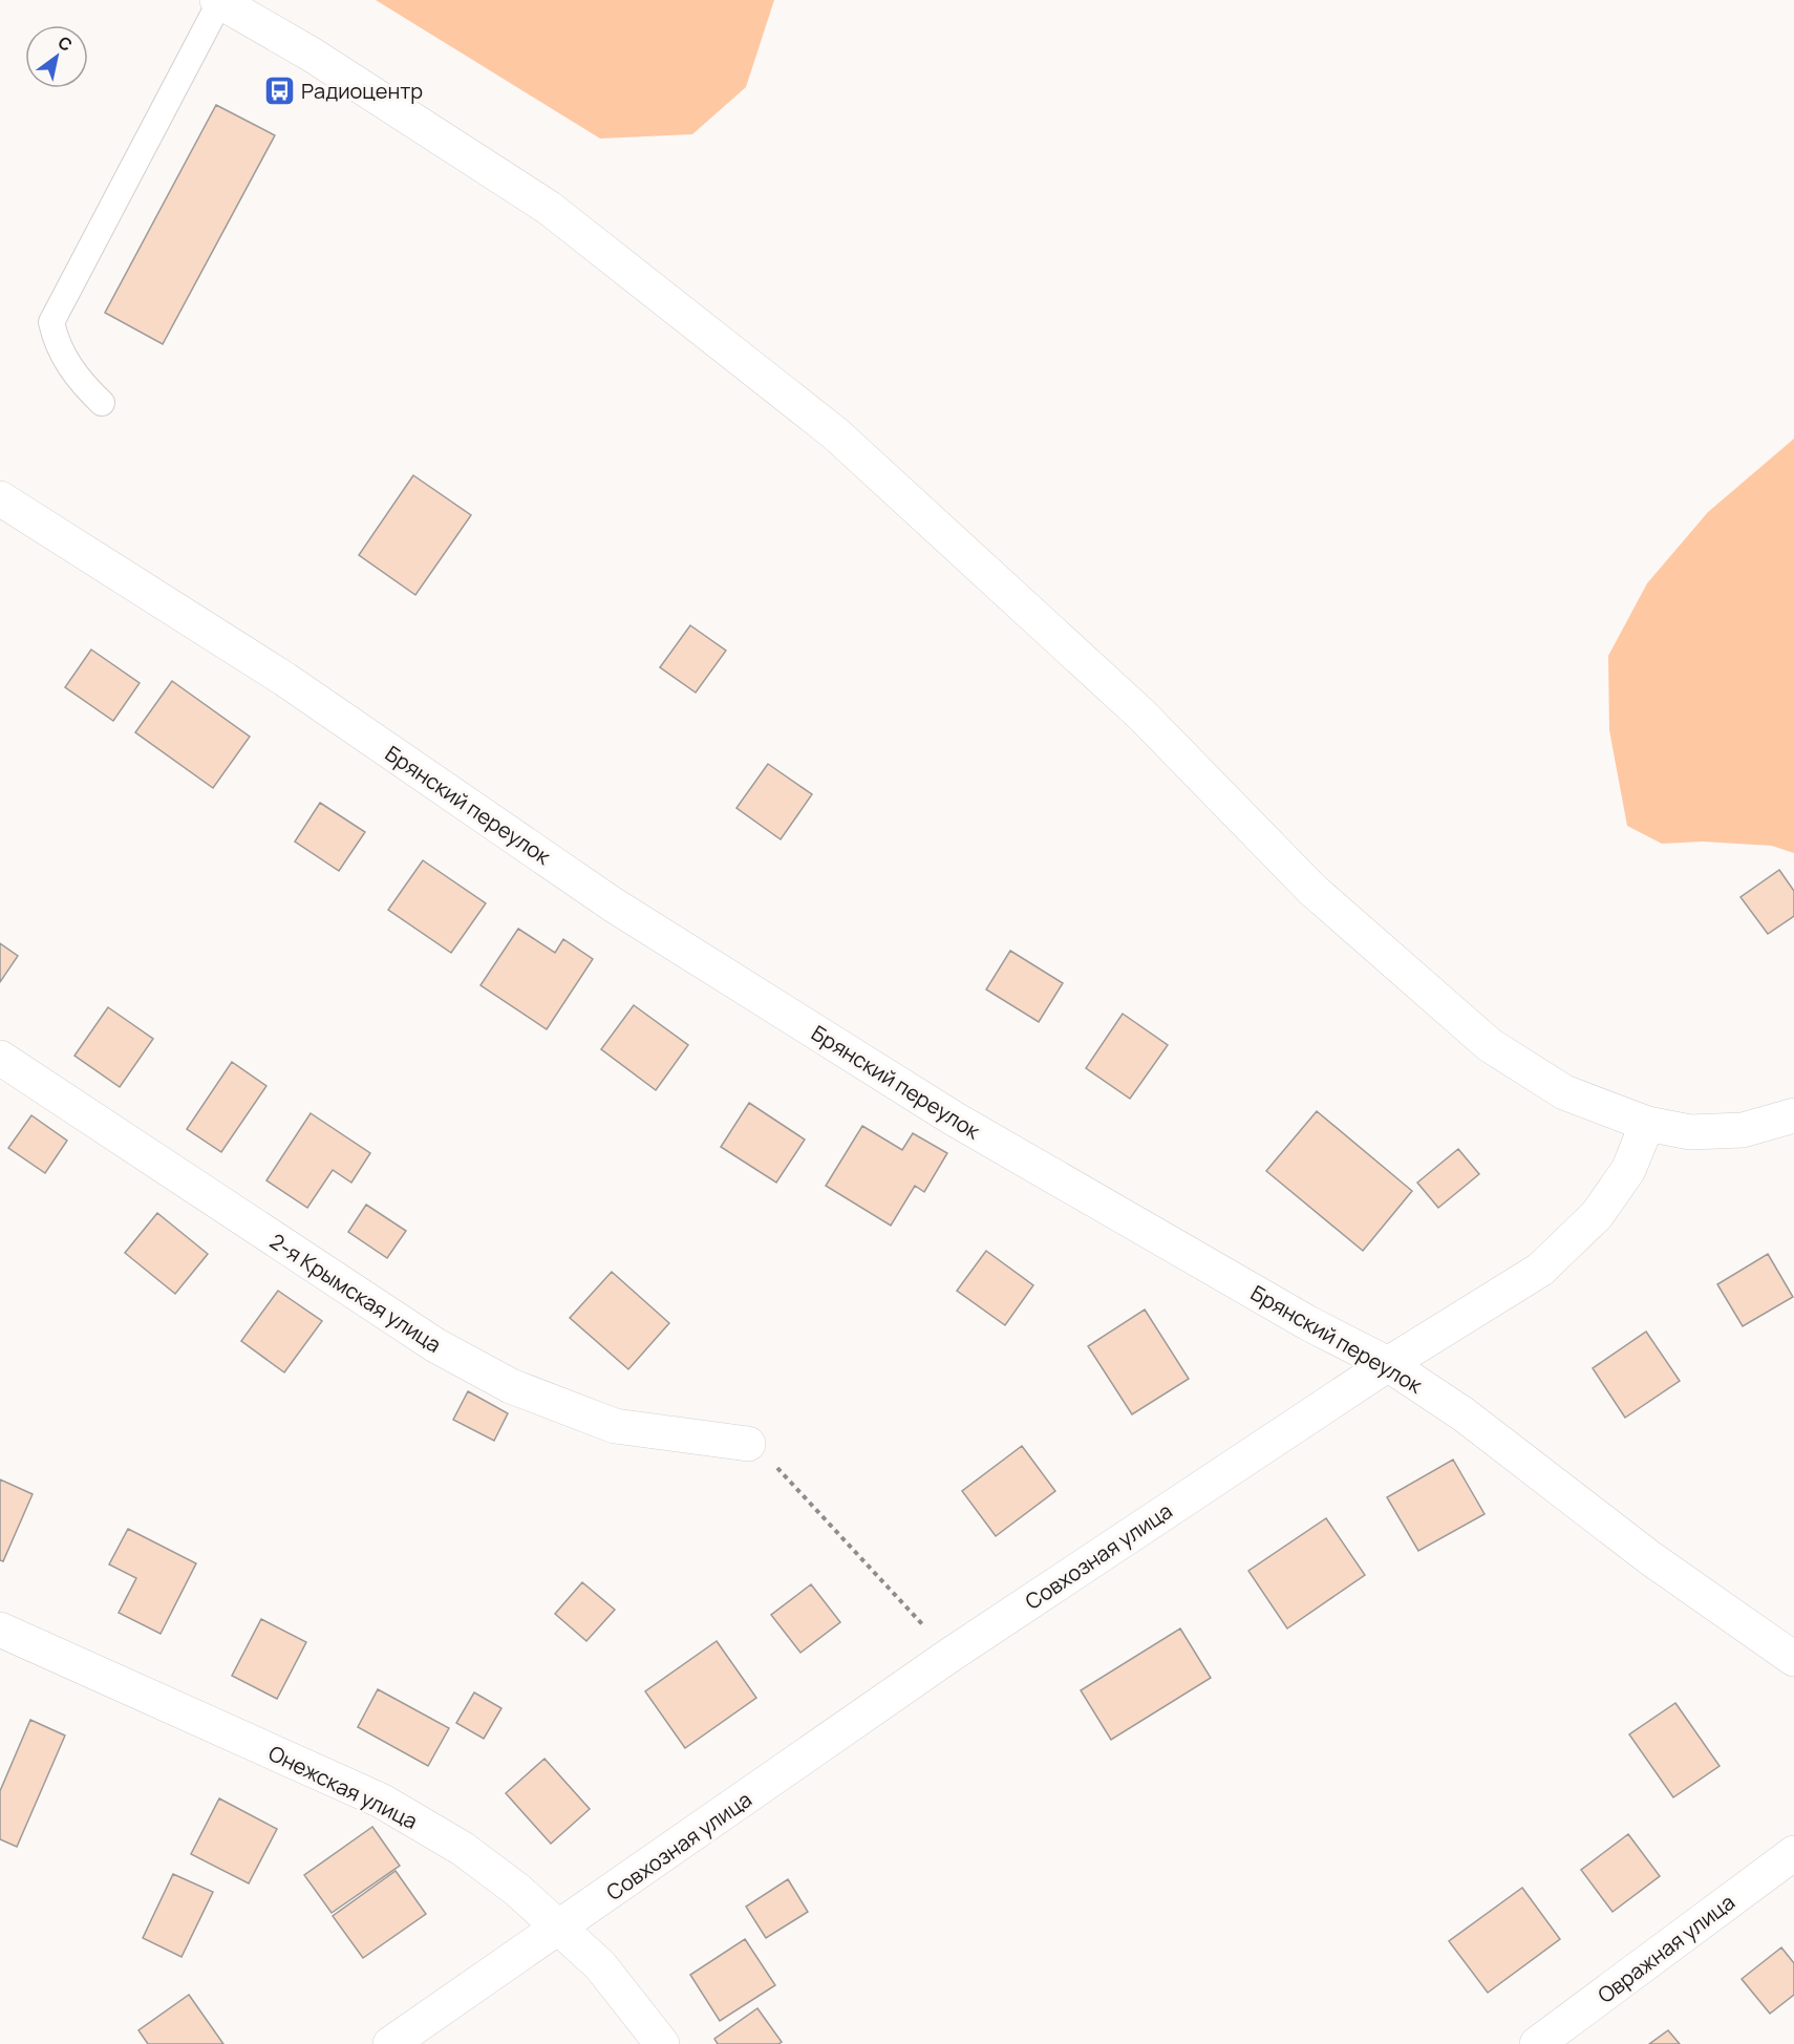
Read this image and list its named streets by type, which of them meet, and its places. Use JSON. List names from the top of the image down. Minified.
{"streets":{"street":["Брянский переулок","2-я Крымская улица","Совхозная улица","Онежская улица","Овражная улица"]},"crossings":[["Брянский переулок","Совхозная улица"],["Совхозная улица","Онежская улица"]],"places":{"bus stop":["Радиоцентр"]},"north":"top right"}
